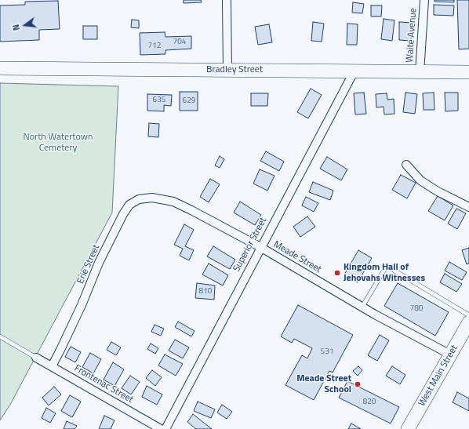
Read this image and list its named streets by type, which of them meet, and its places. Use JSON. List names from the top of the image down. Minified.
{"streets":{"main road":["Bradley Street","West Main Street"],"street":["Waite Avenue","Superior Street","Meade Street","Erie Street","Frontenac Street"]},"crossings":[["Waite Avenue","Bradley Street"],["Bradley Street","Superior Street"],["Superior Street","Meade Street"],["Meade Street","Erie Street"],["Meade Street","West Main Street"],["Erie Street","Frontenac Street"]],"parks":["North Watertown Cemetery"],"places":["Kingdom Hall of Jehovahs Witnesses","Meade Street School"],"house_numbers":["704","712","635","629","810","780","531","820"],"north":"left"}
